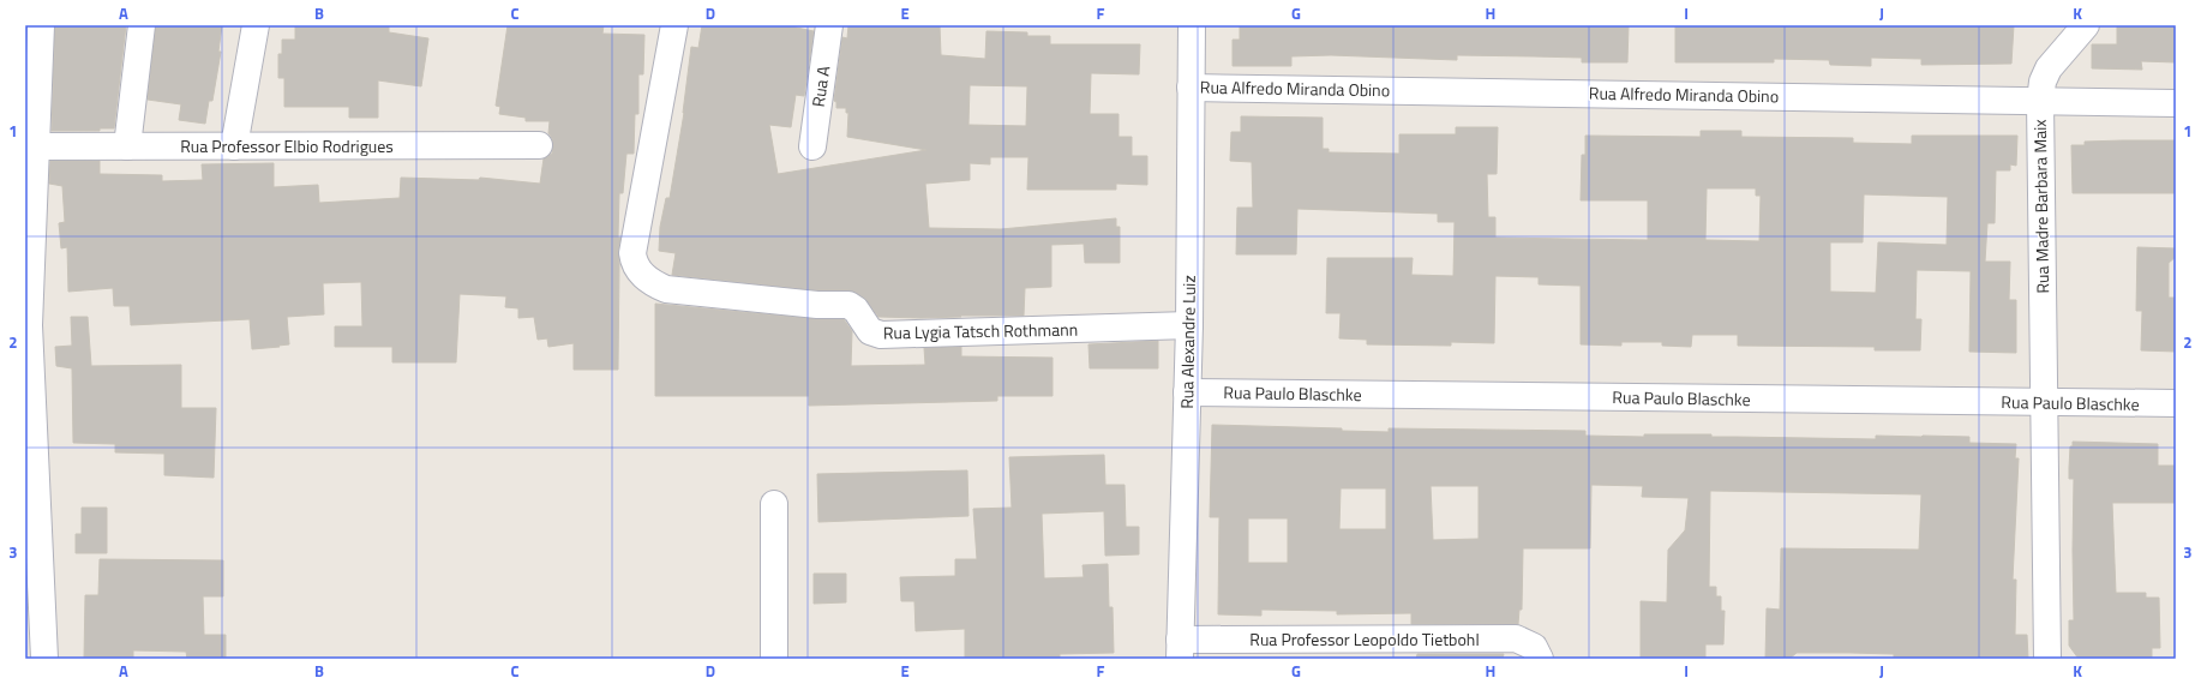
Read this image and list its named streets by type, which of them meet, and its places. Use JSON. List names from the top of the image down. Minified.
{"streets":{"street":["Rua A","Rua Alfredo Miranda Obino","Rua Professor Elbio Rodrigues","Rua Madre Barbara Maix","Rua Lygia Tatsch Rothmann","Rua Alexandre Luiz","Rua Paulo Blaschke","Rua Professor Leopoldo Tietbohl"]},"crossings":[["Rua Alfredo Miranda Obino","Rua Madre Barbara Maix"],["Rua Alfredo Miranda Obino","Rua Alexandre Luiz"],["Rua Madre Barbara Maix","Rua Paulo Blaschke"],["Rua Lygia Tatsch Rothmann","Rua Alexandre Luiz"],["Rua Alexandre Luiz","Rua Paulo Blaschke"],["Rua Alexandre Luiz","Rua Professor Leopoldo Tietbohl"]],"grid":{"columns":["A","B","C","D","E","F","G","H","I","J","K"],"rows":["1","2","3"]}}
